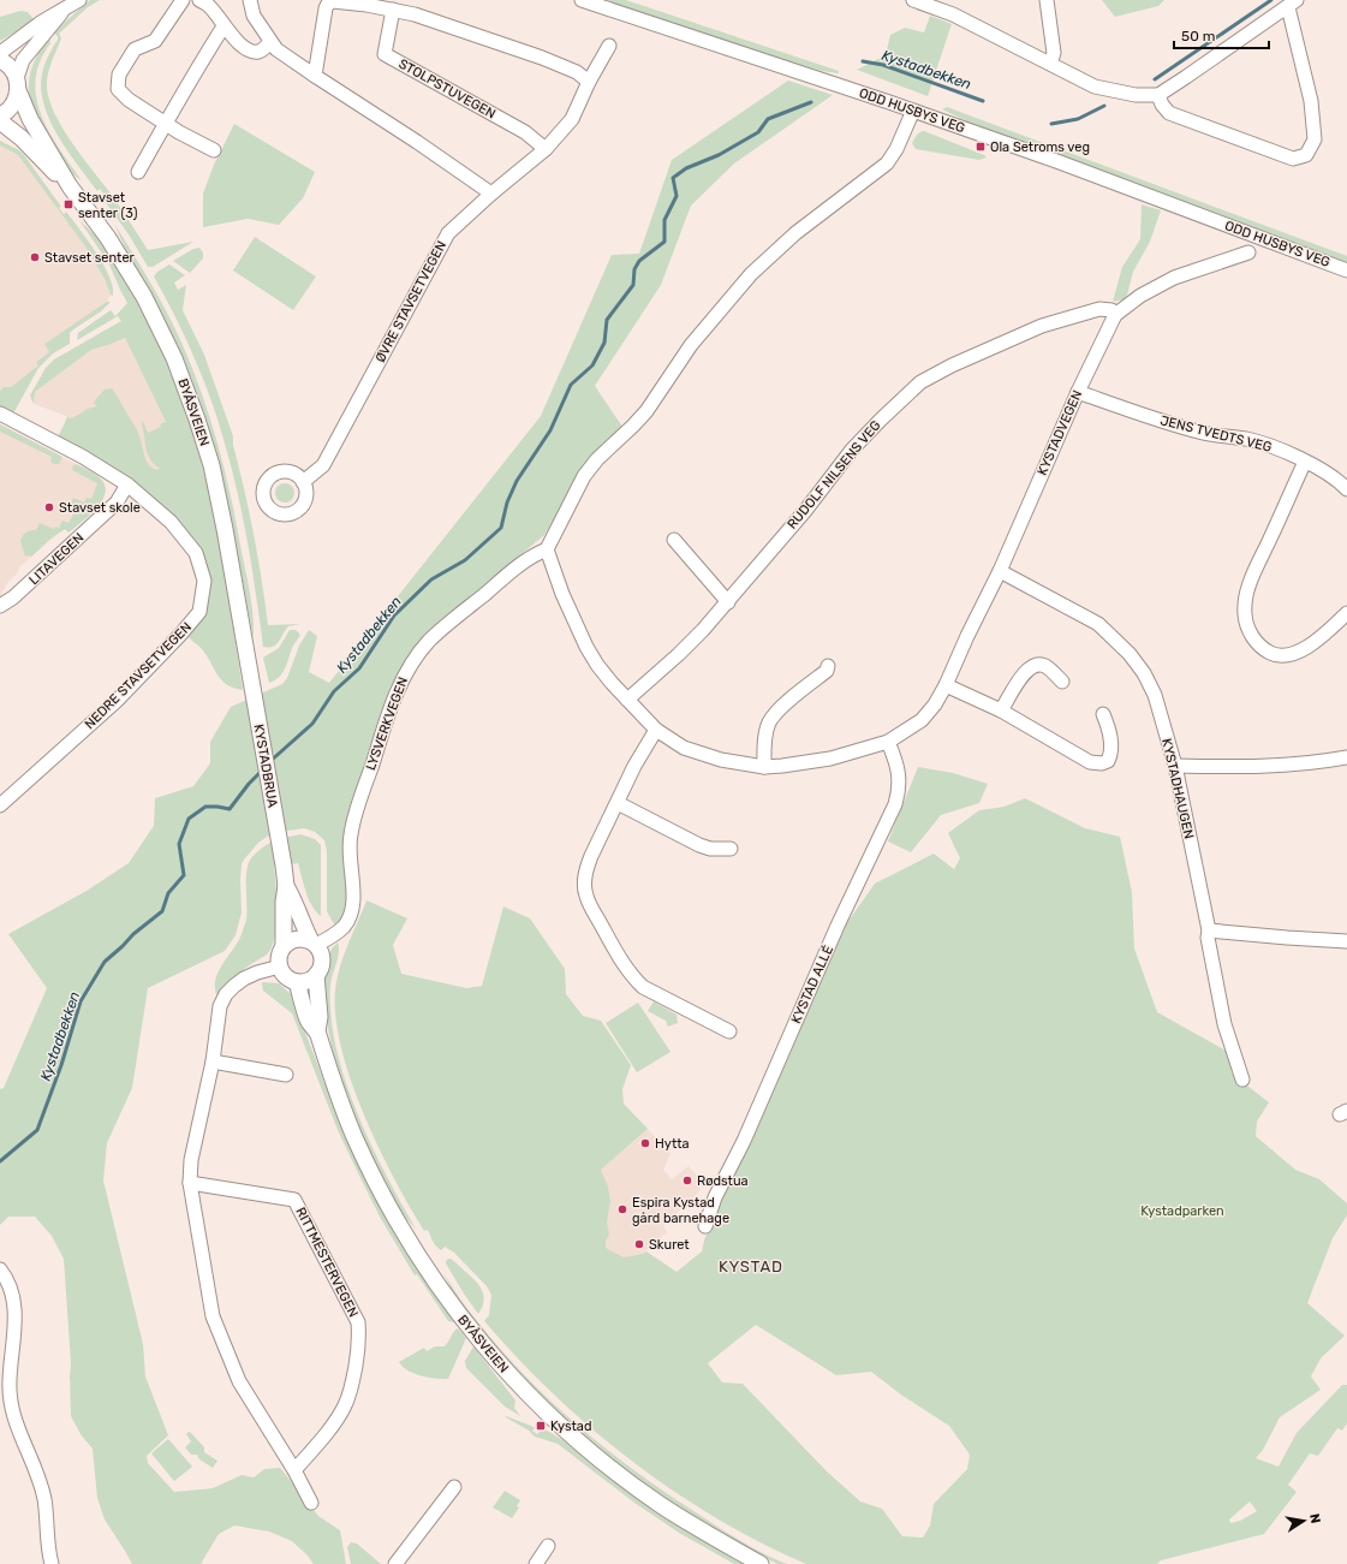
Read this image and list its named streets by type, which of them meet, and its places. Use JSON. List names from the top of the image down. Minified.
{"streets":{"main road":["BYÅSVEIEN","KYSTADBRUA"],"street":["STOLPSTUVEGEN","ODD HUSBYS VEG","ØVRE STAVSETVEGEN","KYSTADVEGEN","JENS TVEDTS VEG","RUDOLF NILSENS VEG","LITAVEGEN","NEDRE STAVSETVEGEN","LYSVERKVEGEN","KYSTADHAUGEN","KYSTAD ALLÉ","RITTMESTERVEGEN"]},"crossings":[["STOLPSTUVEGEN","ØVRE STAVSETVEGEN"],["BYÅSVEIEN","LYSVERKVEGEN"],["BYÅSVEIEN","KYSTADBRUA"],["KYSTADVEGEN","JENS TVEDTS VEG"],["KYSTADVEGEN","RUDOLF NILSENS VEG"],["KYSTADVEGEN","LYSVERKVEGEN"],["KYSTADVEGEN","KYSTADHAUGEN"],["KYSTADVEGEN","KYSTAD ALLÉ"],["LITAVEGEN","NEDRE STAVSETVEGEN"]],"districts":["KYSTAD"],"water":["Kystadbekken"],"parks":["Kystadparken"],"places":{"transit":["Ola Setroms veg","Stavset senter (3)","Kystad"],"other":["Stavset senter","Stavset skole","Hytta","Rødstua","Espira Kystad gård barnehage","Skuret"]},"scale_bar":"50 m","north":"right"}
